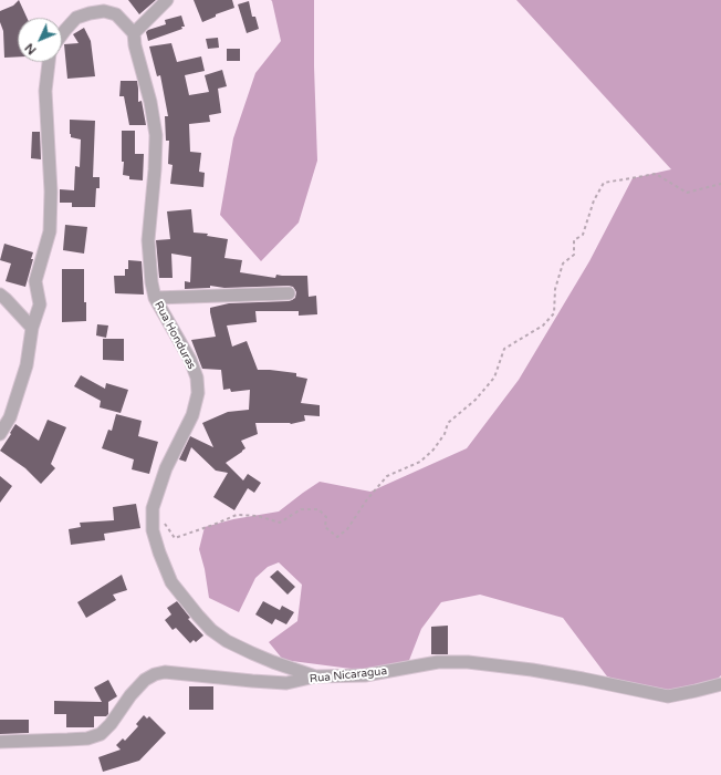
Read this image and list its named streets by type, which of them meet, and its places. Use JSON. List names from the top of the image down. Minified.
{"streets":{"street":["Rua Honduras","Rua Nicaragua"]},"crossings":[["Rua Honduras","Rua Nicaragua"]],"north":"bottom left"}
